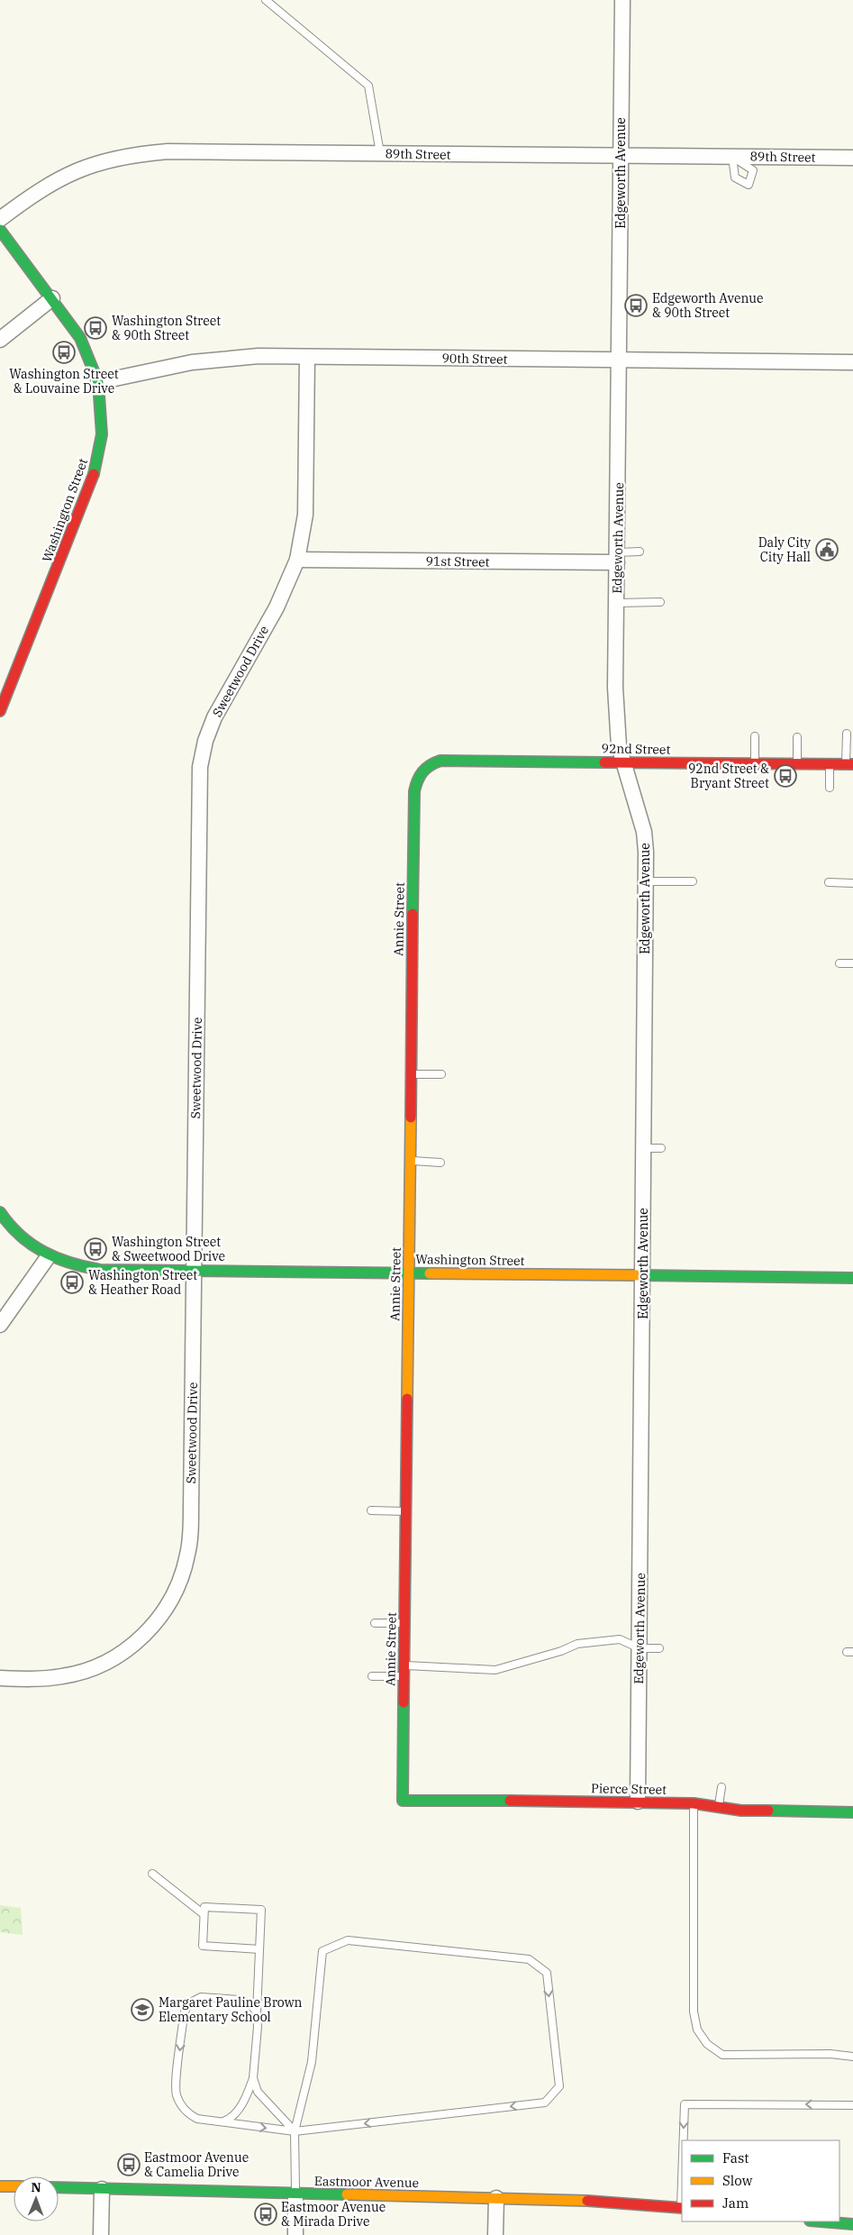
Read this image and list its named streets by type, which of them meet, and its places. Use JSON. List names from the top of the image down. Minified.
{"streets":{"street":["89th Street","Edgeworth Avenue","90th Street","Washington Street","91st Street","Sweetwood Drive","92nd Street","Annie Street","Pierce Street","Eastmoor Avenue"]},"crossings":[["89th Street","Edgeworth Avenue"],["Edgeworth Avenue","90th Street"],["Edgeworth Avenue","Washington Street"],["Edgeworth Avenue","91st Street"],["Edgeworth Avenue","92nd Street"],["Edgeworth Avenue","Pierce Street"],["90th Street","Washington Street"],["90th Street","Sweetwood Drive"],["Washington Street","Sweetwood Drive"],["Washington Street","Annie Street"],["91st Street","Sweetwood Drive"],["92nd Street","Annie Street"],["Annie Street","Pierce Street"]],"places":{"bus stop":["Edgeworth Avenue & 90th Street","Washington Street & 90th Street","Washington Street & Louvaine Drive","92nd Street & Bryant Street","Washington Street & Sweetwood Drive","Washington Street & Heather Road","Eastmoor Avenue & Camelia Drive","Eastmoor Avenue & Mirada Drive"],"public building":["Daly City City Hall"],"school or university":["Margaret Pauline Brown Elementary School"]},"legend":["Fast","Slow","Jam"],"north":"top"}
